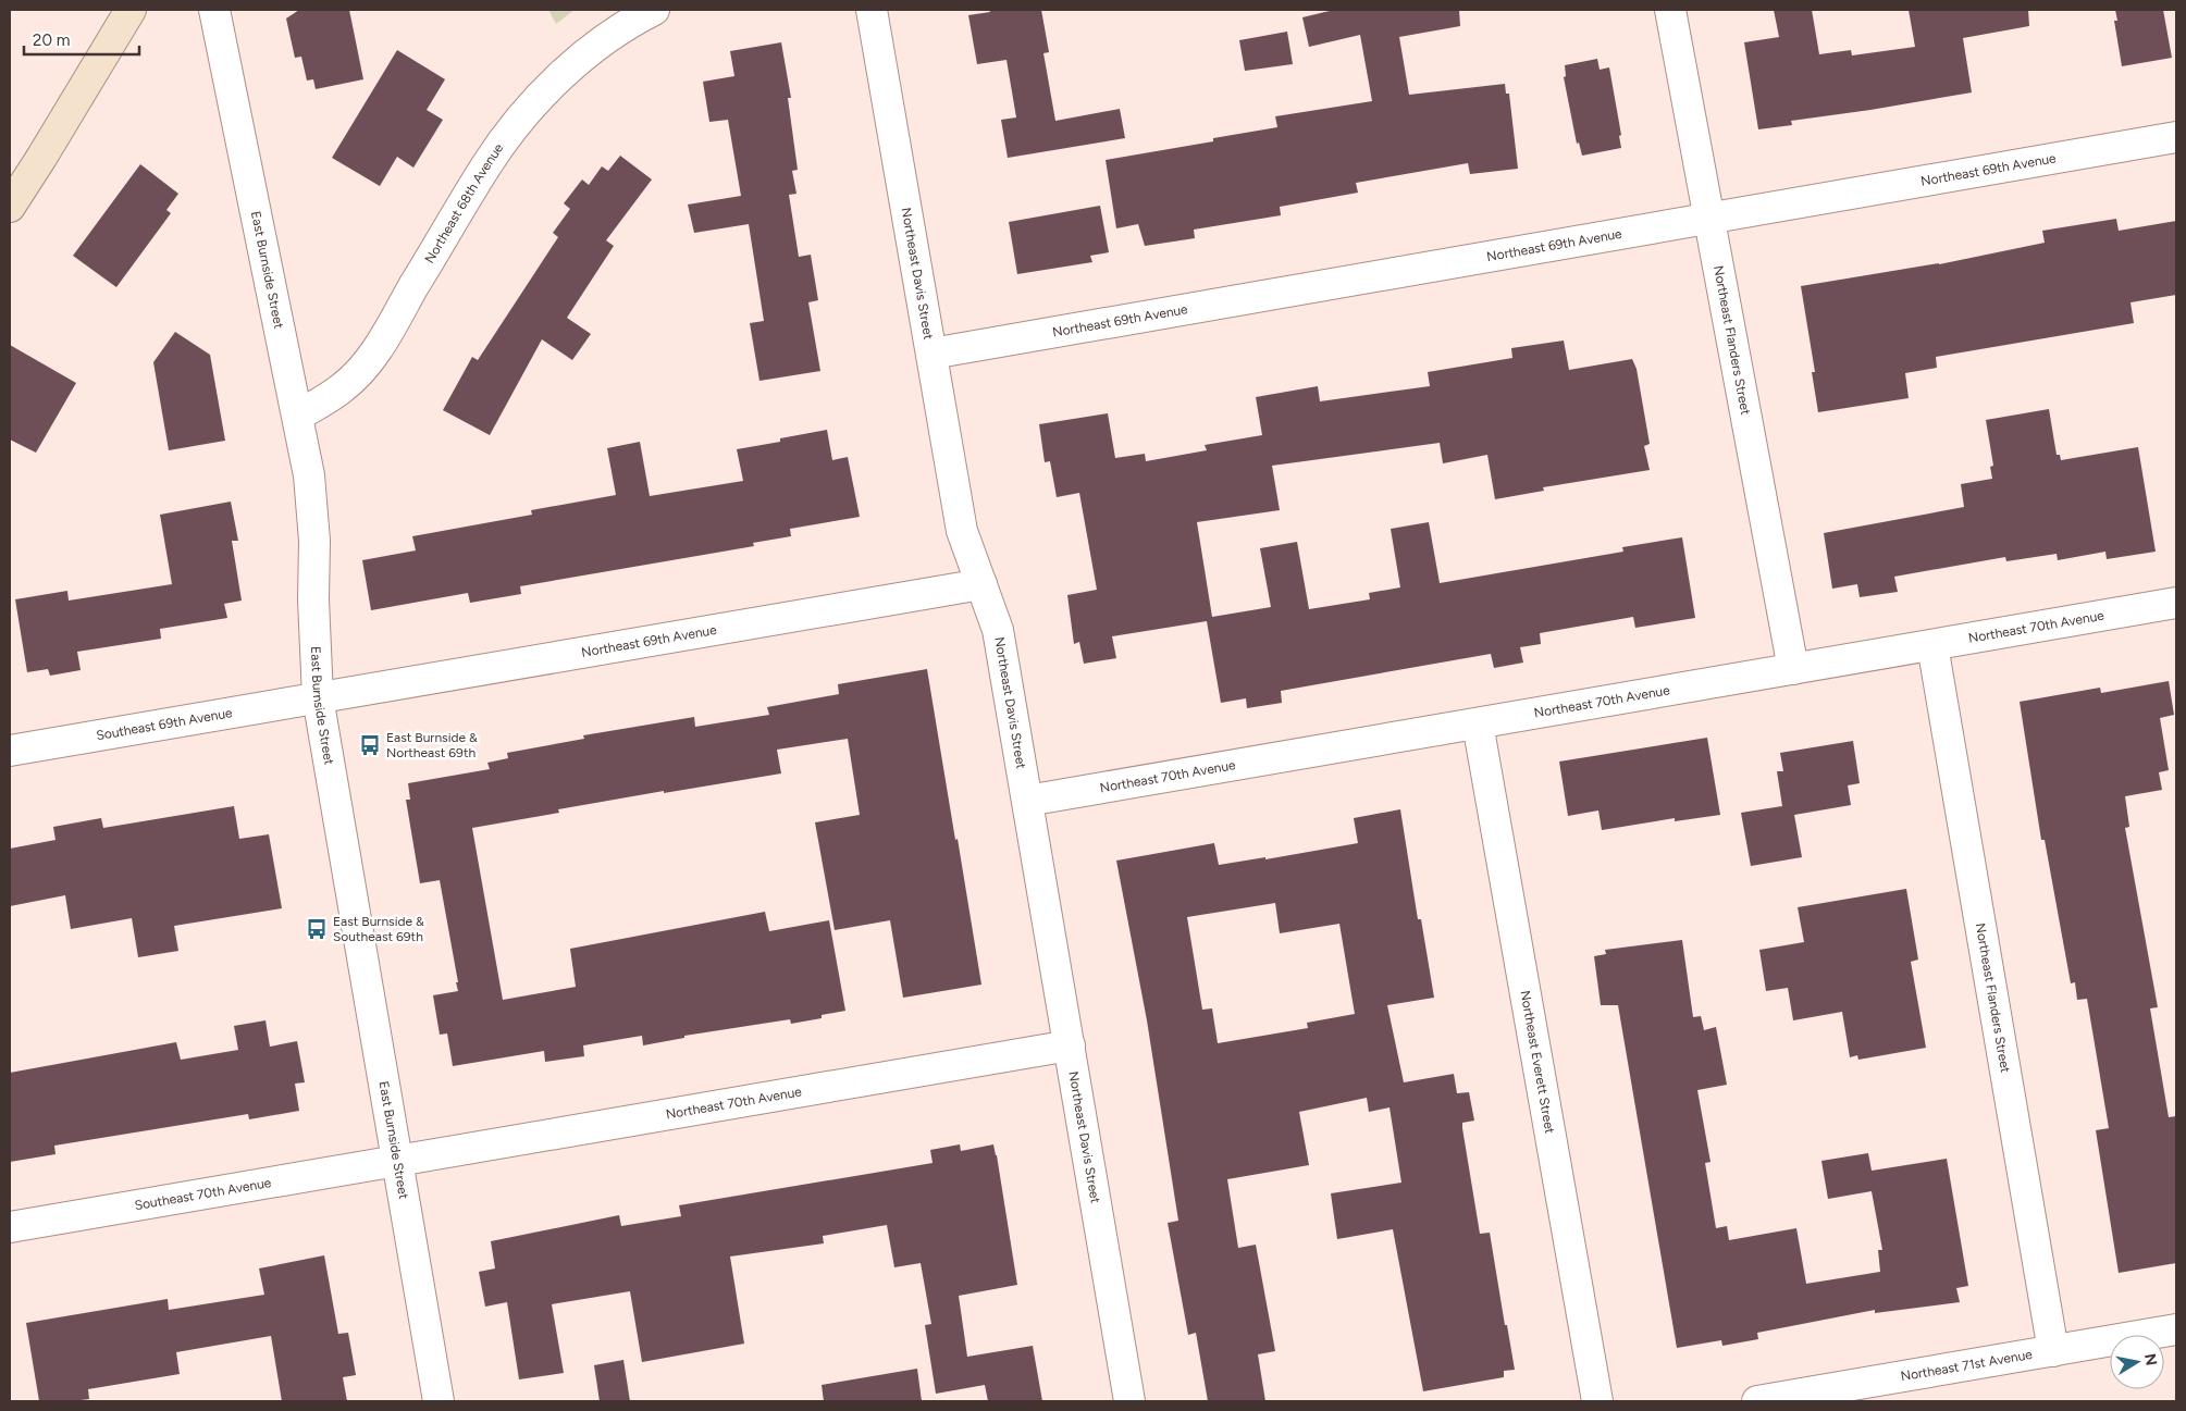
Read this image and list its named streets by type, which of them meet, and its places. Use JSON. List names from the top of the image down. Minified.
{"streets":{"street":["Northeast 69th Avenue","Northeast 68th Avenue","East Burnside Street","Northeast Davis Street","Northeast Flanders Street","Northeast 70th Avenue","Southeast 69th Avenue","Northeast Everett Street","Southeast 70th Avenue","Northeast 71st Avenue"]},"crossings":[["Northeast 69th Avenue","East Burnside Street"],["Northeast 69th Avenue","Northeast Davis Street"],["Northeast 69th Avenue","Northeast Flanders Street"],["Northeast 69th Avenue","Southeast 69th Avenue"],["Northeast 68th Avenue","East Burnside Street"],["East Burnside Street","Northeast 70th Avenue"],["East Burnside Street","Southeast 69th Avenue"],["East Burnside Street","Southeast 70th Avenue"],["Northeast Davis Street","Northeast 70th Avenue"],["Northeast Flanders Street","Northeast 70th Avenue"],["Northeast Flanders Street","Northeast 71st Avenue"],["Northeast 70th Avenue","Northeast Everett Street"],["Northeast 70th Avenue","Southeast 70th Avenue"]],"places":{"bus stop":["East Burnside & Northeast 69th","East Burnside & Southeast 69th"]},"scale_bar":"20 m","north":"right"}
